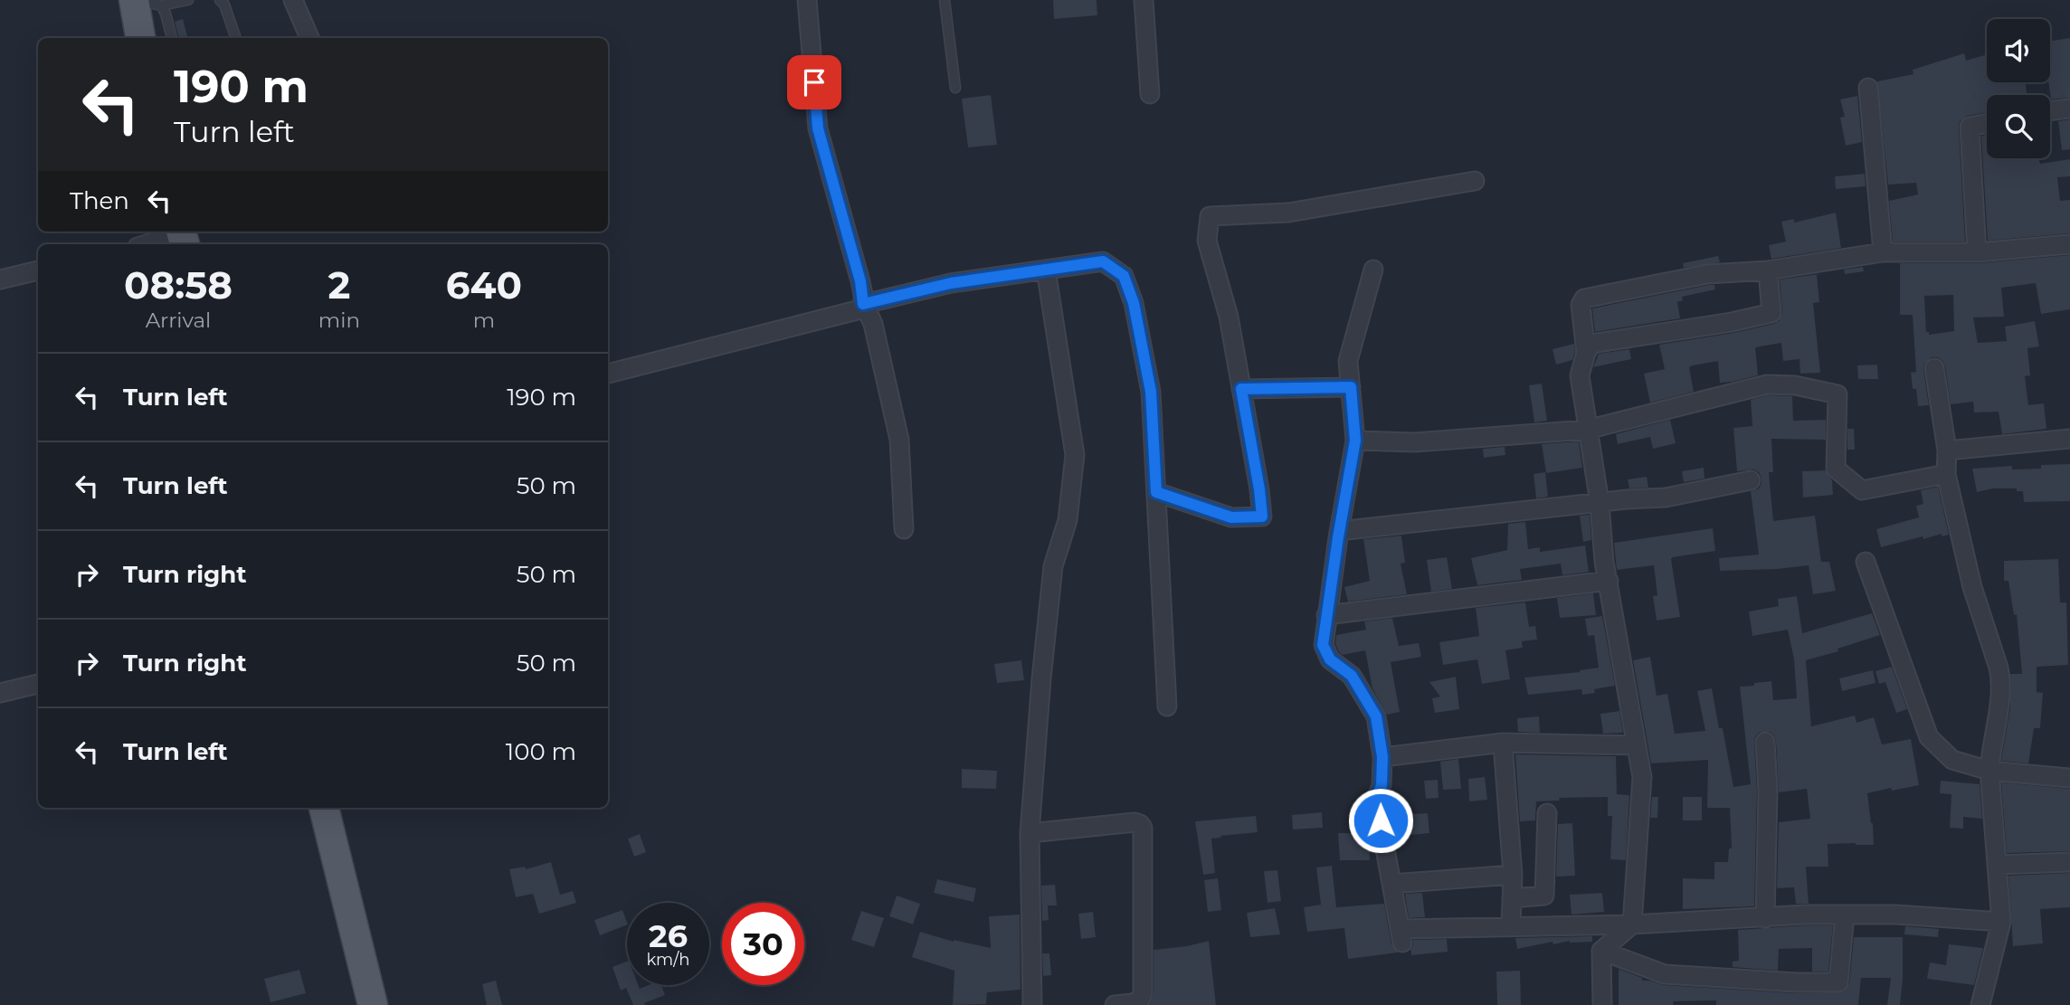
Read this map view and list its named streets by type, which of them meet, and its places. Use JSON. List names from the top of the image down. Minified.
{"page":{"turn":["190 m","Turn left"],"then":"Then","eta":["08:58","Arrival","2","min","640","m"],"list":[{"name":"Turn left","value":"190 m"},{"name":"Turn left","value":"50 m"},{"name":"Turn right","value":"50 m"},{"name":"Turn right","value":"50 m"},{"name":"Turn left","value":"100 m"}],"speed":"26 km/h","limit":"30"}}
